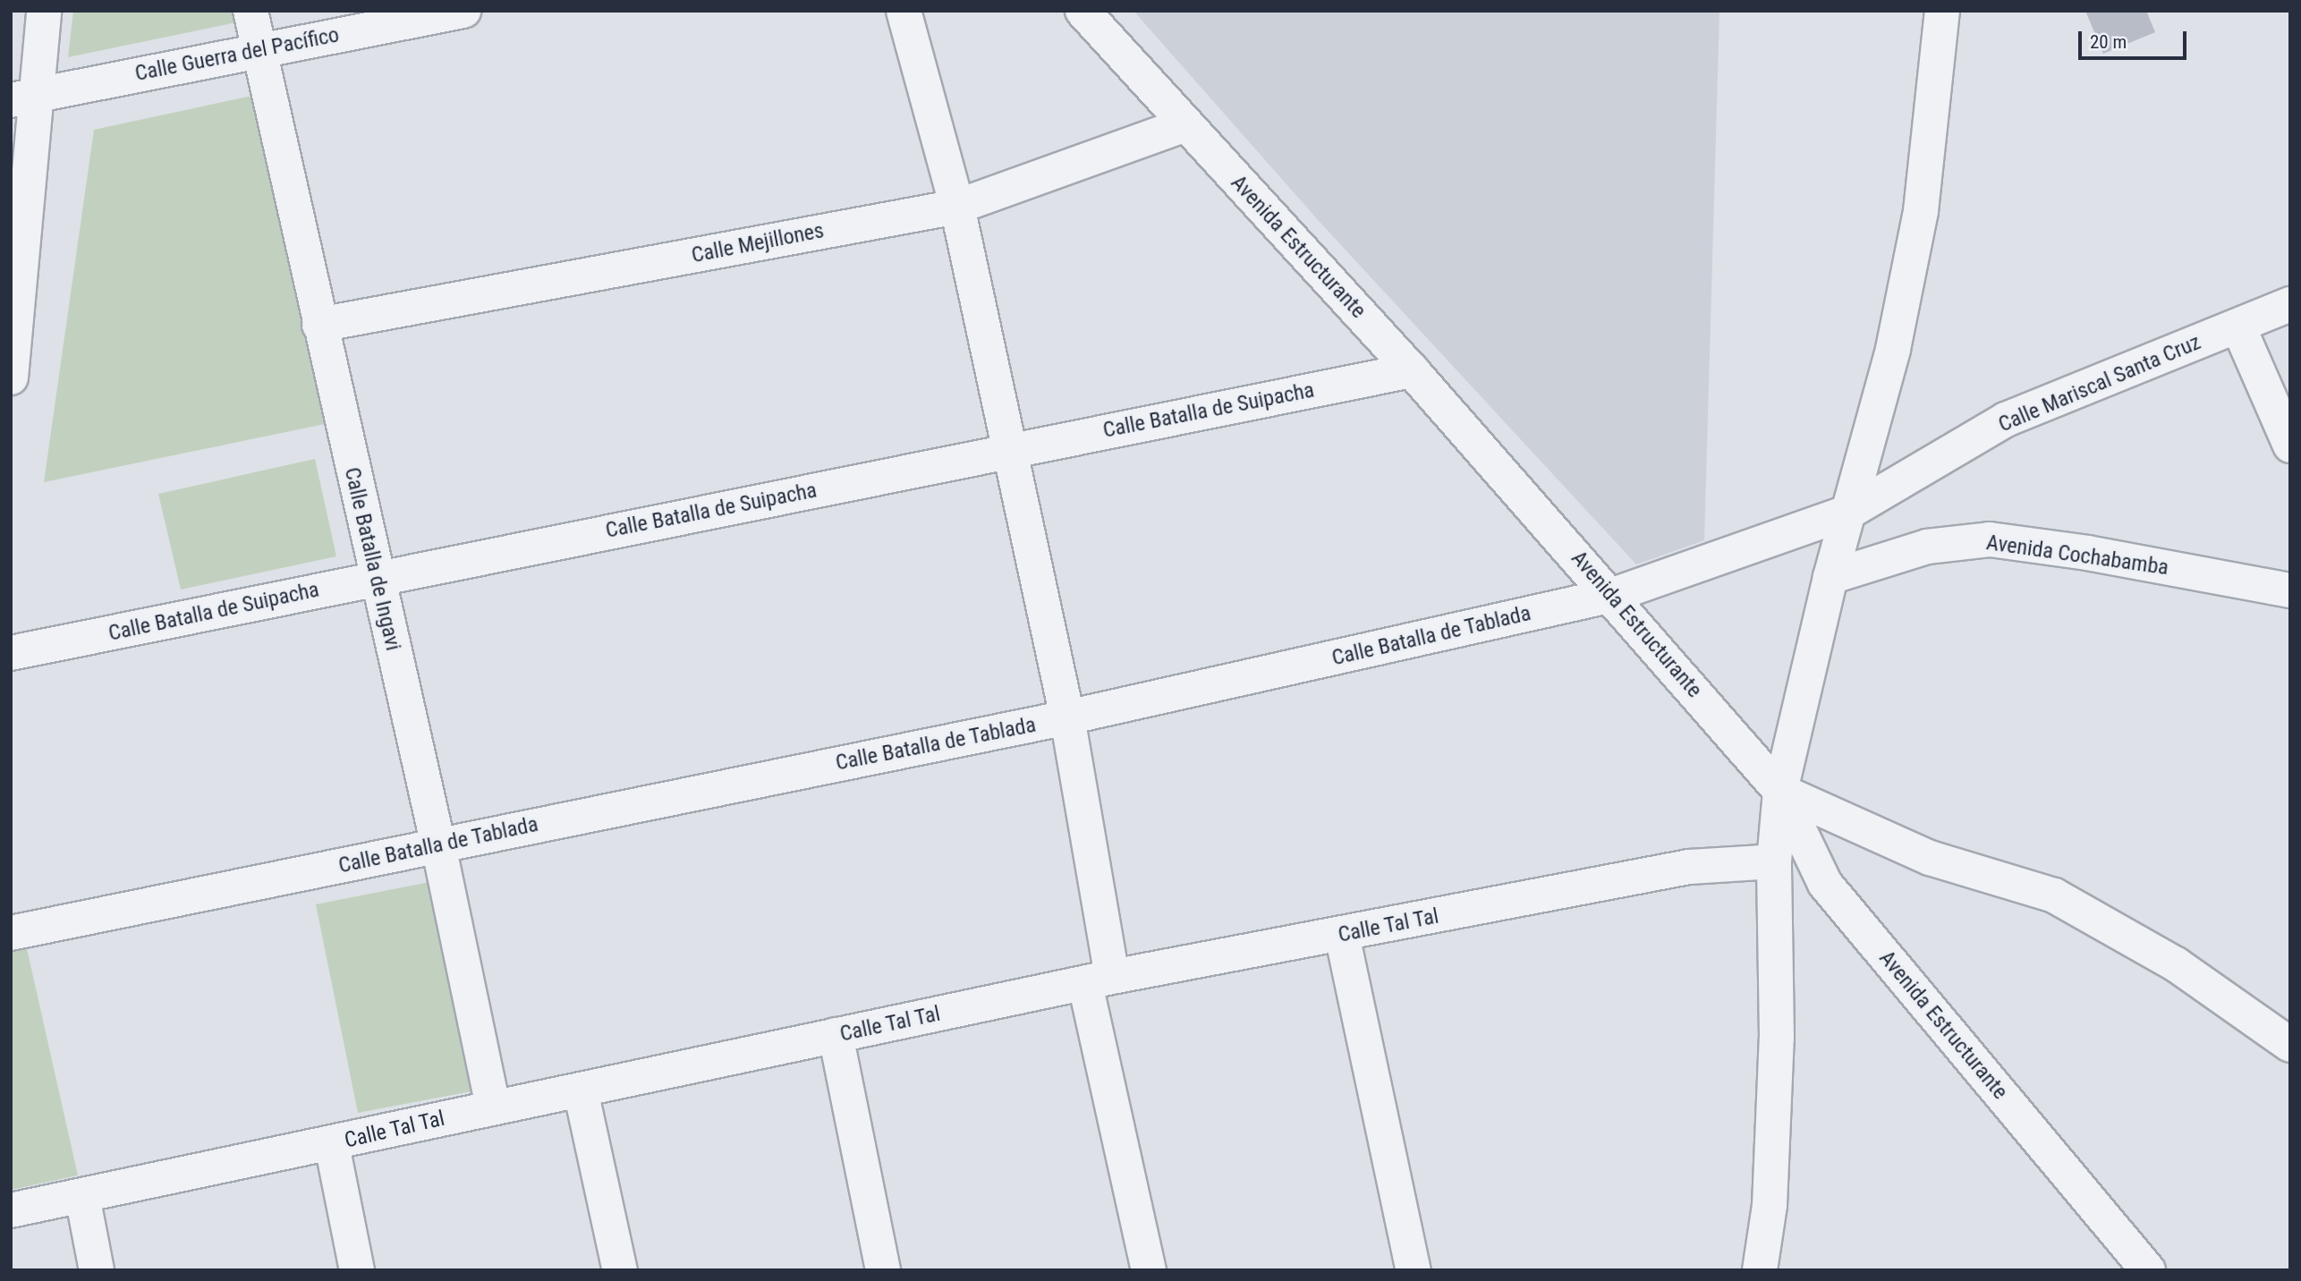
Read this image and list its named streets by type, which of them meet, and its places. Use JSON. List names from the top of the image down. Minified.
{"streets":{"street":["Calle Guerra del Pacífico","Calle Mejillones","Avenida Estructurante","Calle Mariscal Santa Cruz","Calle Batalla de Suipacha","Avenida Cochabamba","Calle Batalla de Ingavi","Calle Batalla de Tablada","Calle Tal Tal"]},"crossings":[["Calle Guerra del Pacífico","Calle Batalla de Ingavi"],["Calle Mejillones","Avenida Estructurante"],["Calle Mejillones","Calle Batalla de Ingavi"],["Avenida Estructurante","Calle Batalla de Suipacha"],["Avenida Estructurante","Calle Batalla de Tablada"],["Calle Mariscal Santa Cruz","Calle Batalla de Tablada"],["Calle Batalla de Suipacha","Calle Batalla de Ingavi"],["Calle Batalla de Ingavi","Calle Batalla de Tablada"],["Calle Batalla de Ingavi","Calle Tal Tal"]],"scale_bar":"20 m"}
